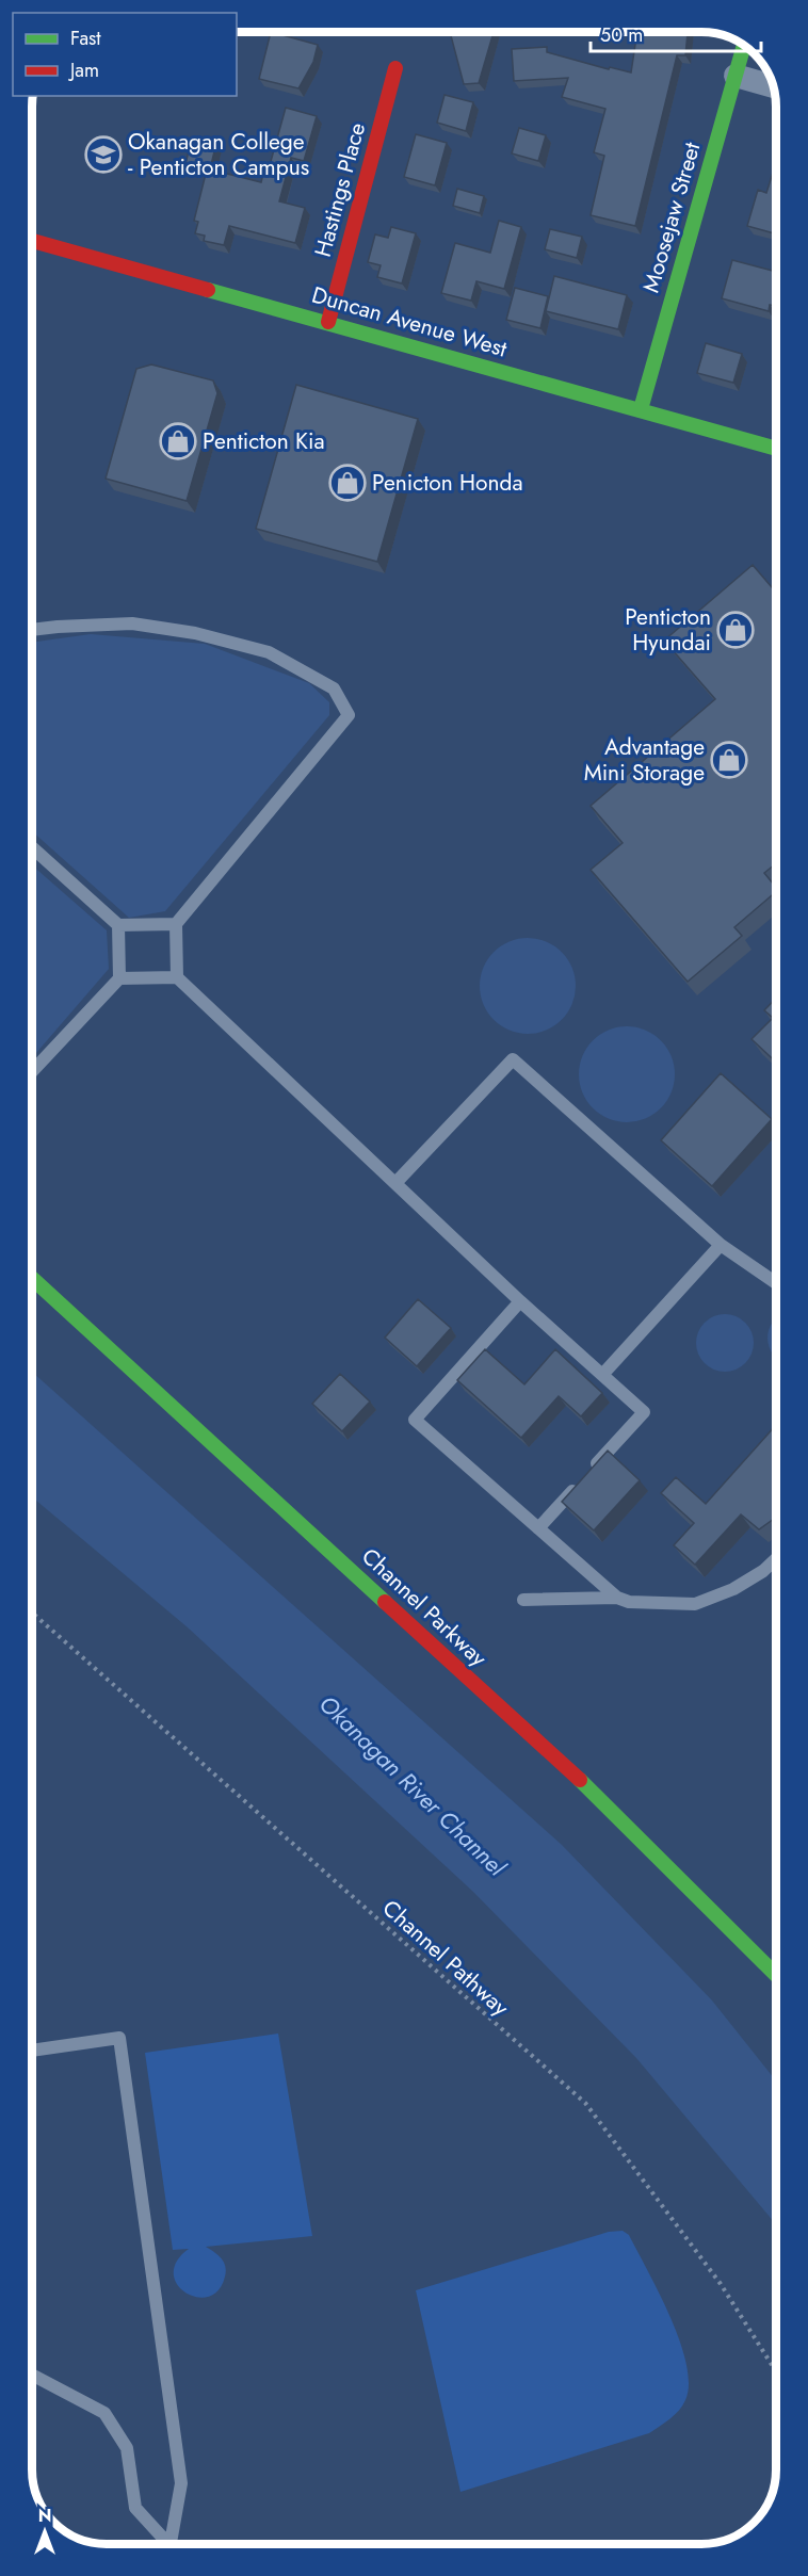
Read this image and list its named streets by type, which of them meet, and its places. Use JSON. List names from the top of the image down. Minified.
{"streets":{"main road":["Hastings Place","Moosejaw Street","Duncan Avenue West","Channel Parkway"],"path":["Channel Pathway"]},"crossings":[["Hastings Place","Duncan Avenue West"],["Moosejaw Street","Duncan Avenue West"]],"water":["Okanagan River Channel"],"places":{"school or university":["Okanagan College - Penticton Campus"],"shop":["Penticton Kia","Penicton Honda","Penticton Hyundai","Advantage Mini Storage"]},"legend":["Fast","Jam"],"scale_bar":"50 m","north":"top"}
